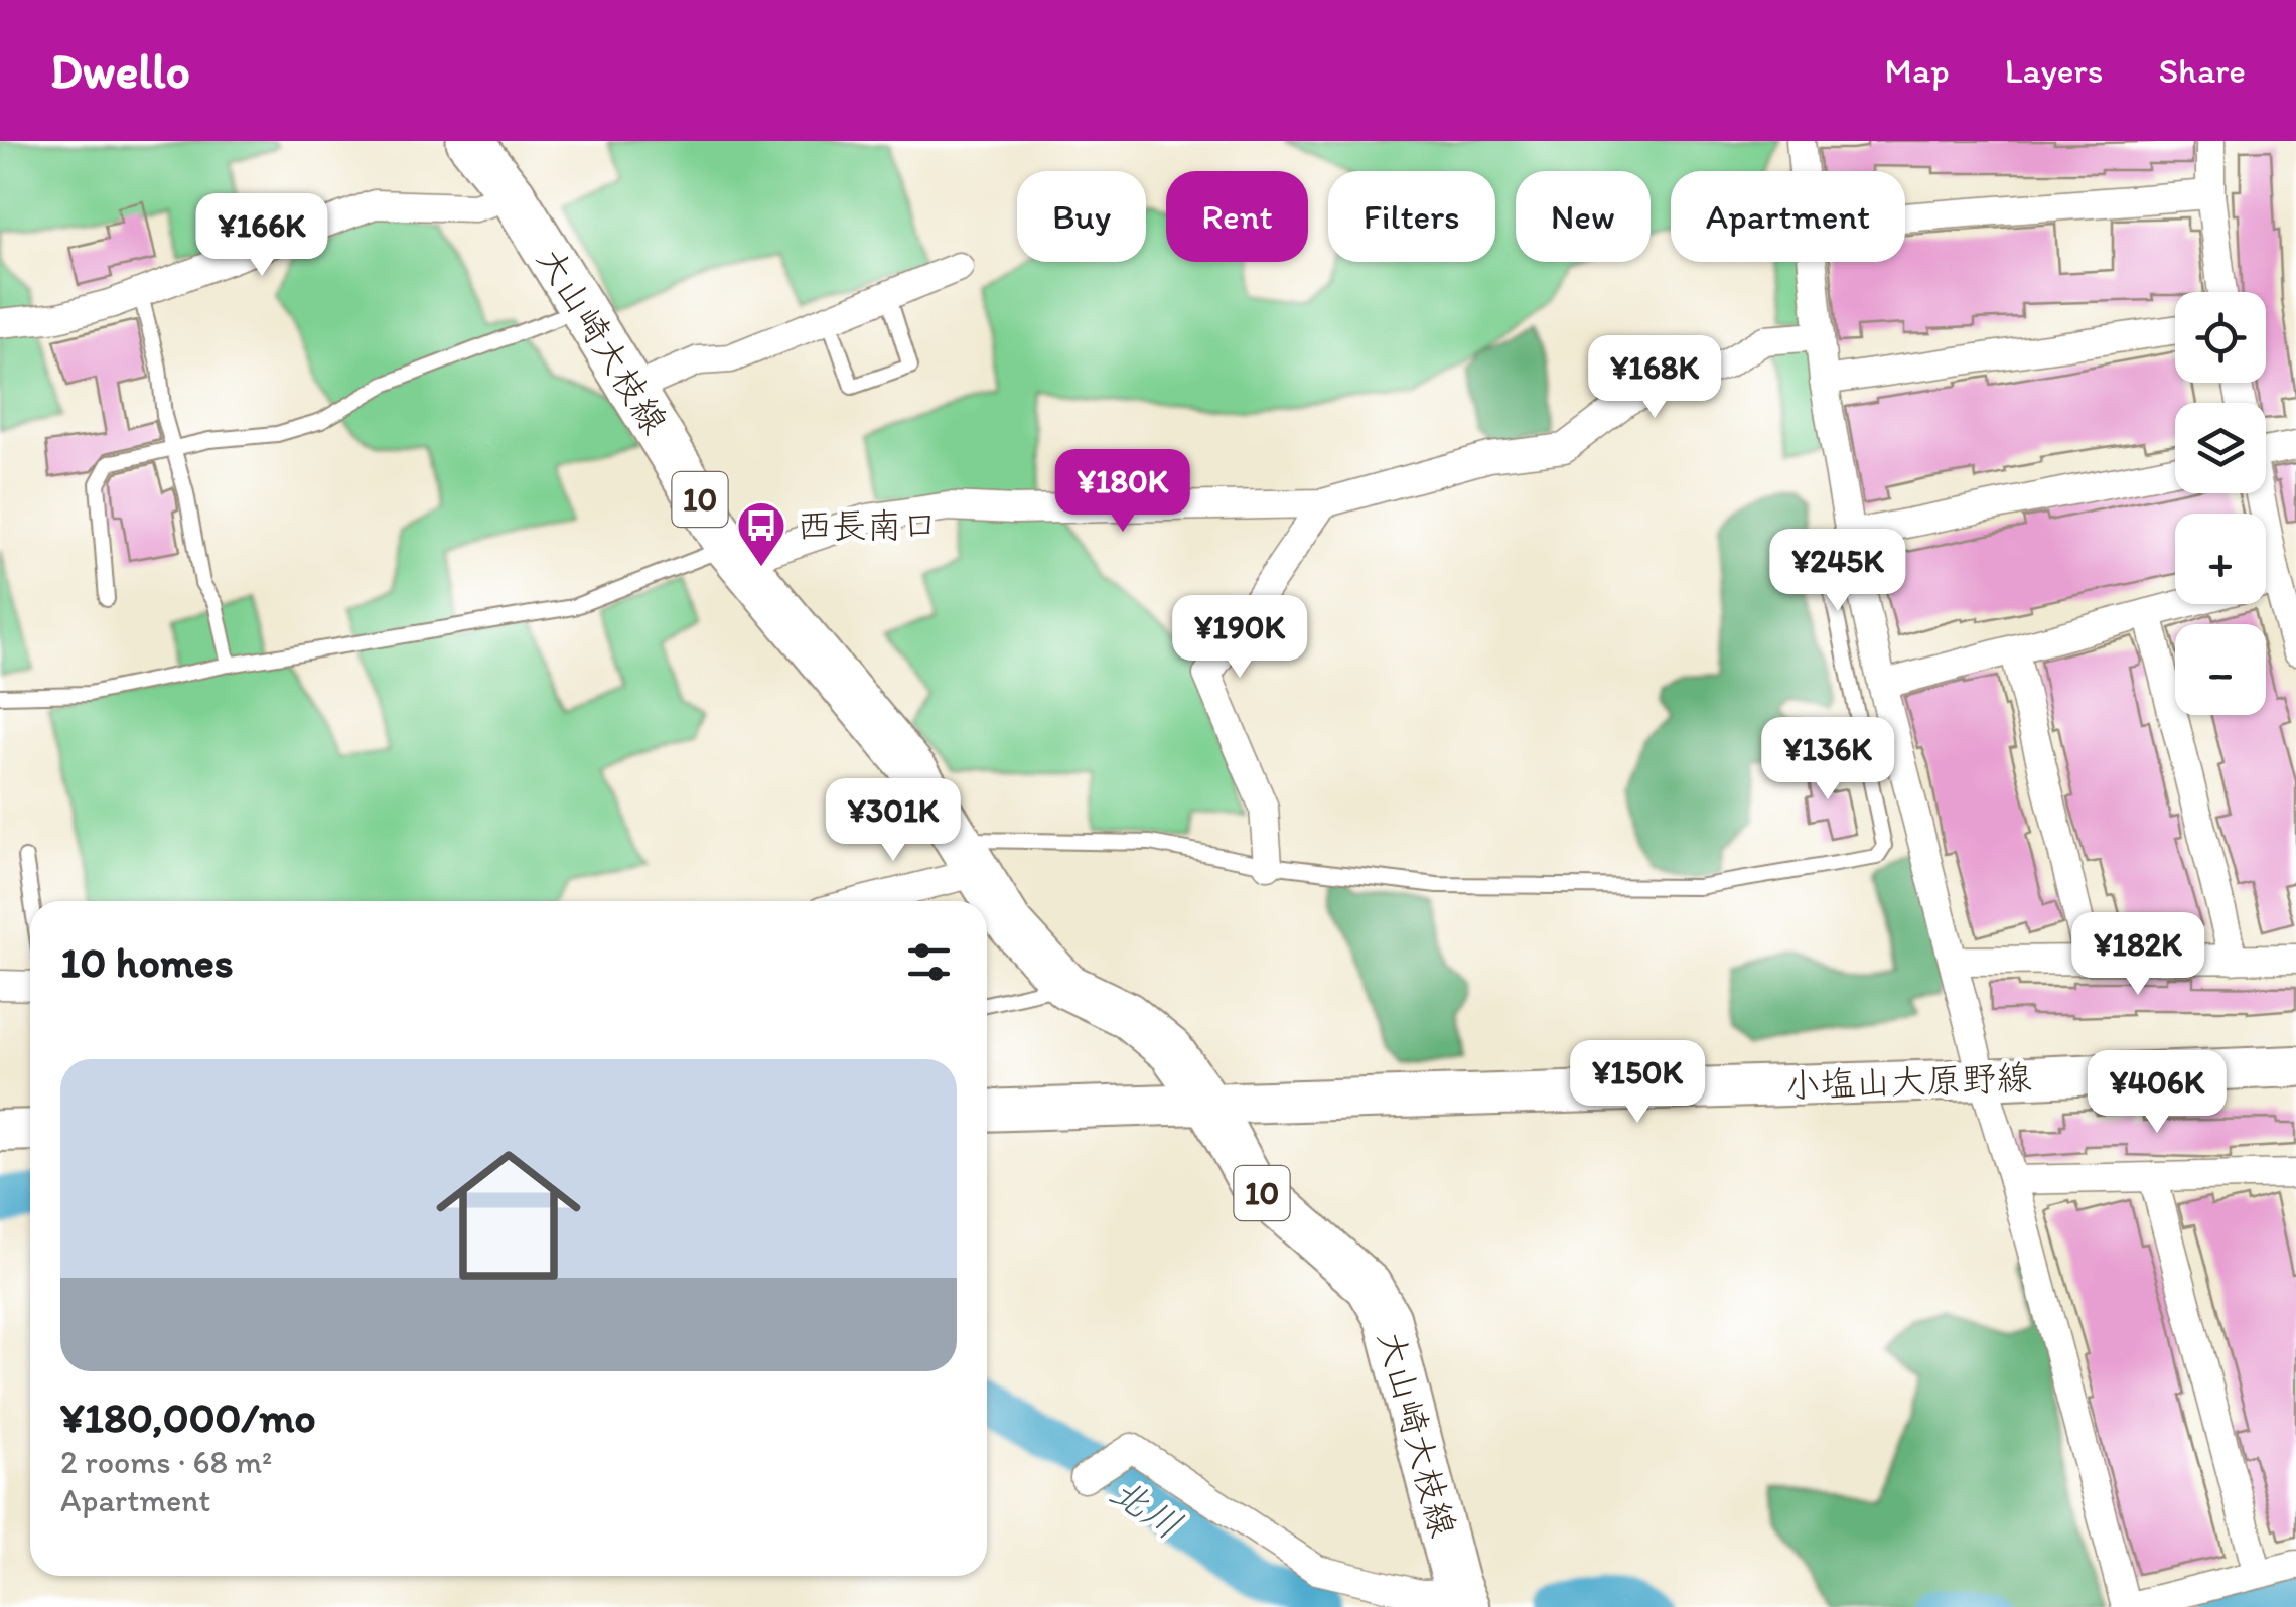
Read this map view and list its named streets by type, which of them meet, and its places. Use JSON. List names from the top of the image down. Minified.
{"streets":{"main road":["大山崎大枝線","10","小塩山大原野線"]},"crossings":[["大山崎大枝線","小塩山大原野線"]],"water":["北川"],"places":{"bus stop":["西長南口"]},"page":{"header":"Dwello","nav":["Map","Layers","Share"],"chip":["Buy","Rent","Filters","New","Apartment"],"price":["¥166K","¥168K","¥180K","¥245K","¥190K","¥136K","¥301K","¥182K","¥150K","¥406K"],"map_buttons":["+","−"],"heading":"10 homes","list":[{"name":"¥180,000/mo","note":"2 rooms · 68 m² · Apartment"}]}}
